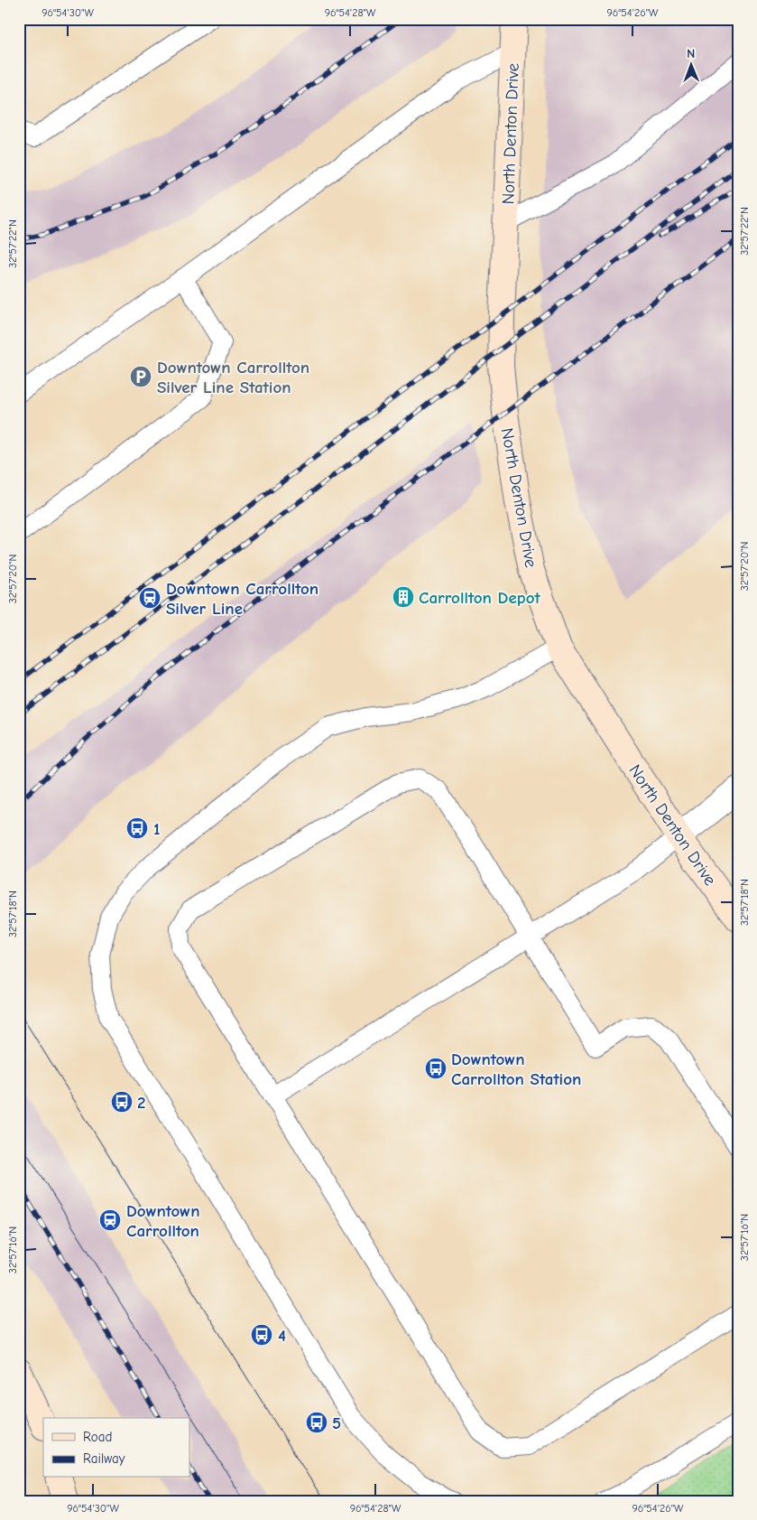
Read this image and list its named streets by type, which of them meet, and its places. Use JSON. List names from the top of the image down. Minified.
{"streets":{"street":["North Denton Drive"]},"places":{"parking":["Downtown Carrollton Silver Line Station"],"building":["Carrollton Depot"],"station":["Downtown Carrollton Silver Line","Downtown Carrollton"],"bus stop":["1","Downtown Carrollton Station","2","4","5"]},"legend":["Road","Railway"],"north":"top","coordinates":["96°54'30\"W","96°54'28\"W","96°54'26\"W","32°57'22\"N","32°57'20\"N","32°57'18\"N","32°57'16\"N"]}
